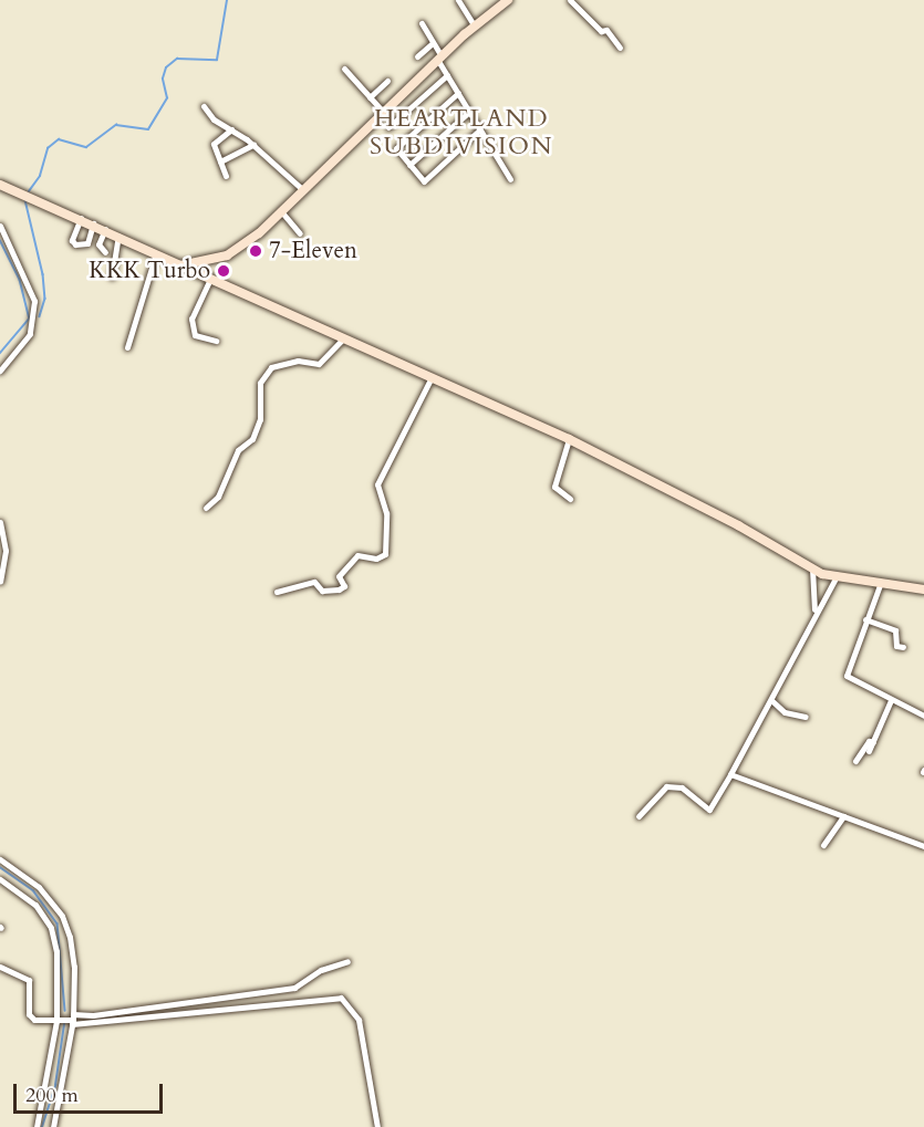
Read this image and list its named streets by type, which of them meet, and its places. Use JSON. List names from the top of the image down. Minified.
{"districts":["HEARTLAND SUBDIVISION"],"places":["7-Eleven","KKK Turbo"],"scale_bar":"200 m"}
